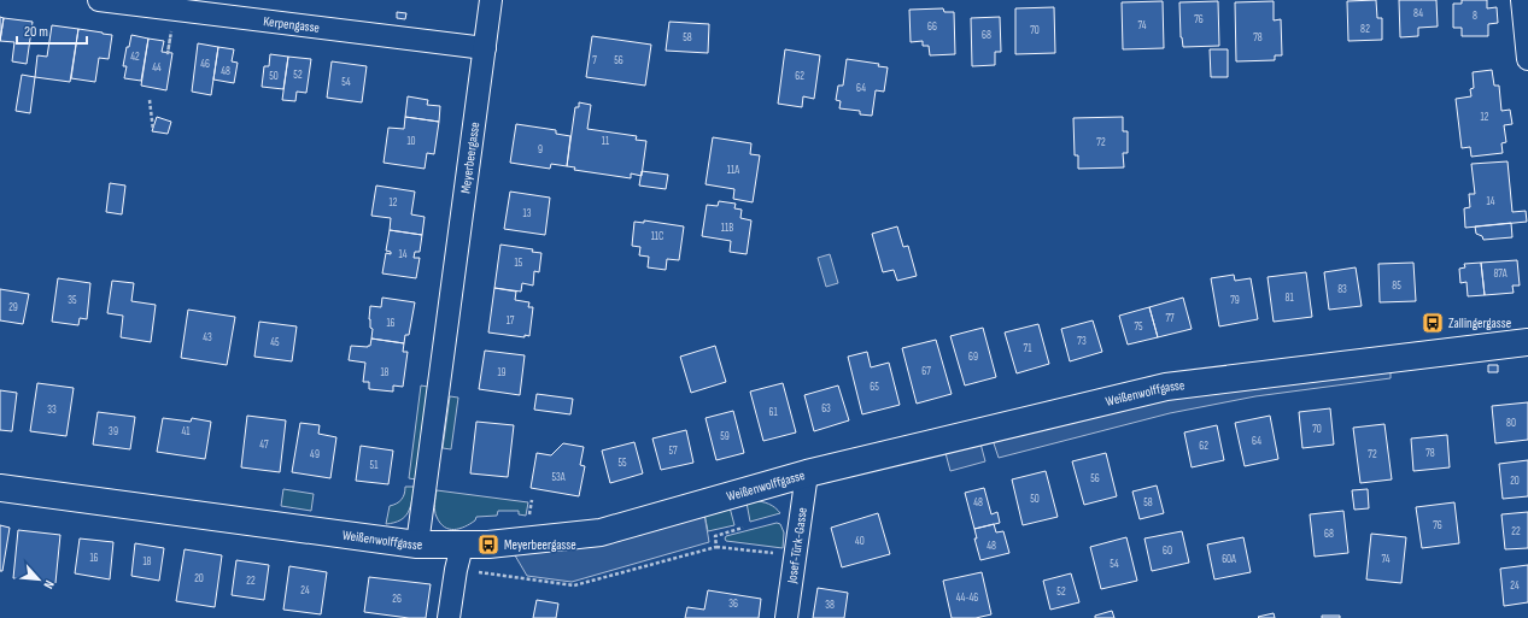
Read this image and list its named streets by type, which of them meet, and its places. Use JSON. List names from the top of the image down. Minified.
{"streets":{"street":["Kerpengasse","Meyerbeergasse","Weißenwolffgasse","Josef-Türk-Gasse"]},"crossings":[["Kerpengasse","Meyerbeergasse"],["Meyerbeergasse","Weißenwolffgasse"],["Weißenwolffgasse","Josef-Türk-Gasse"]],"places":{"bus stop":["Zallingergasse","Meyerbeergasse"]},"house_numbers":["84","8","76","74","66","82","70","68","58","78","42","7","56","46","44","48","52","50","62","54","64","12","10","11","72","9","11A","14","12","13","11B","11C","14","15","87A","85","83","81","35","79","29","77","17","16","75","43","73","45","71","69","67","18","19","65","63","33","61","80","70","39","41","59","64","47","62","57","78","49","72","55","51","53A","56","20","50","48","58","76","22","68","40","48","60","16","60A","74","18","54","20","22","24","24","52","44-46","26","36","38"],"scale_bar":"20 m","north":"bottom right"}
